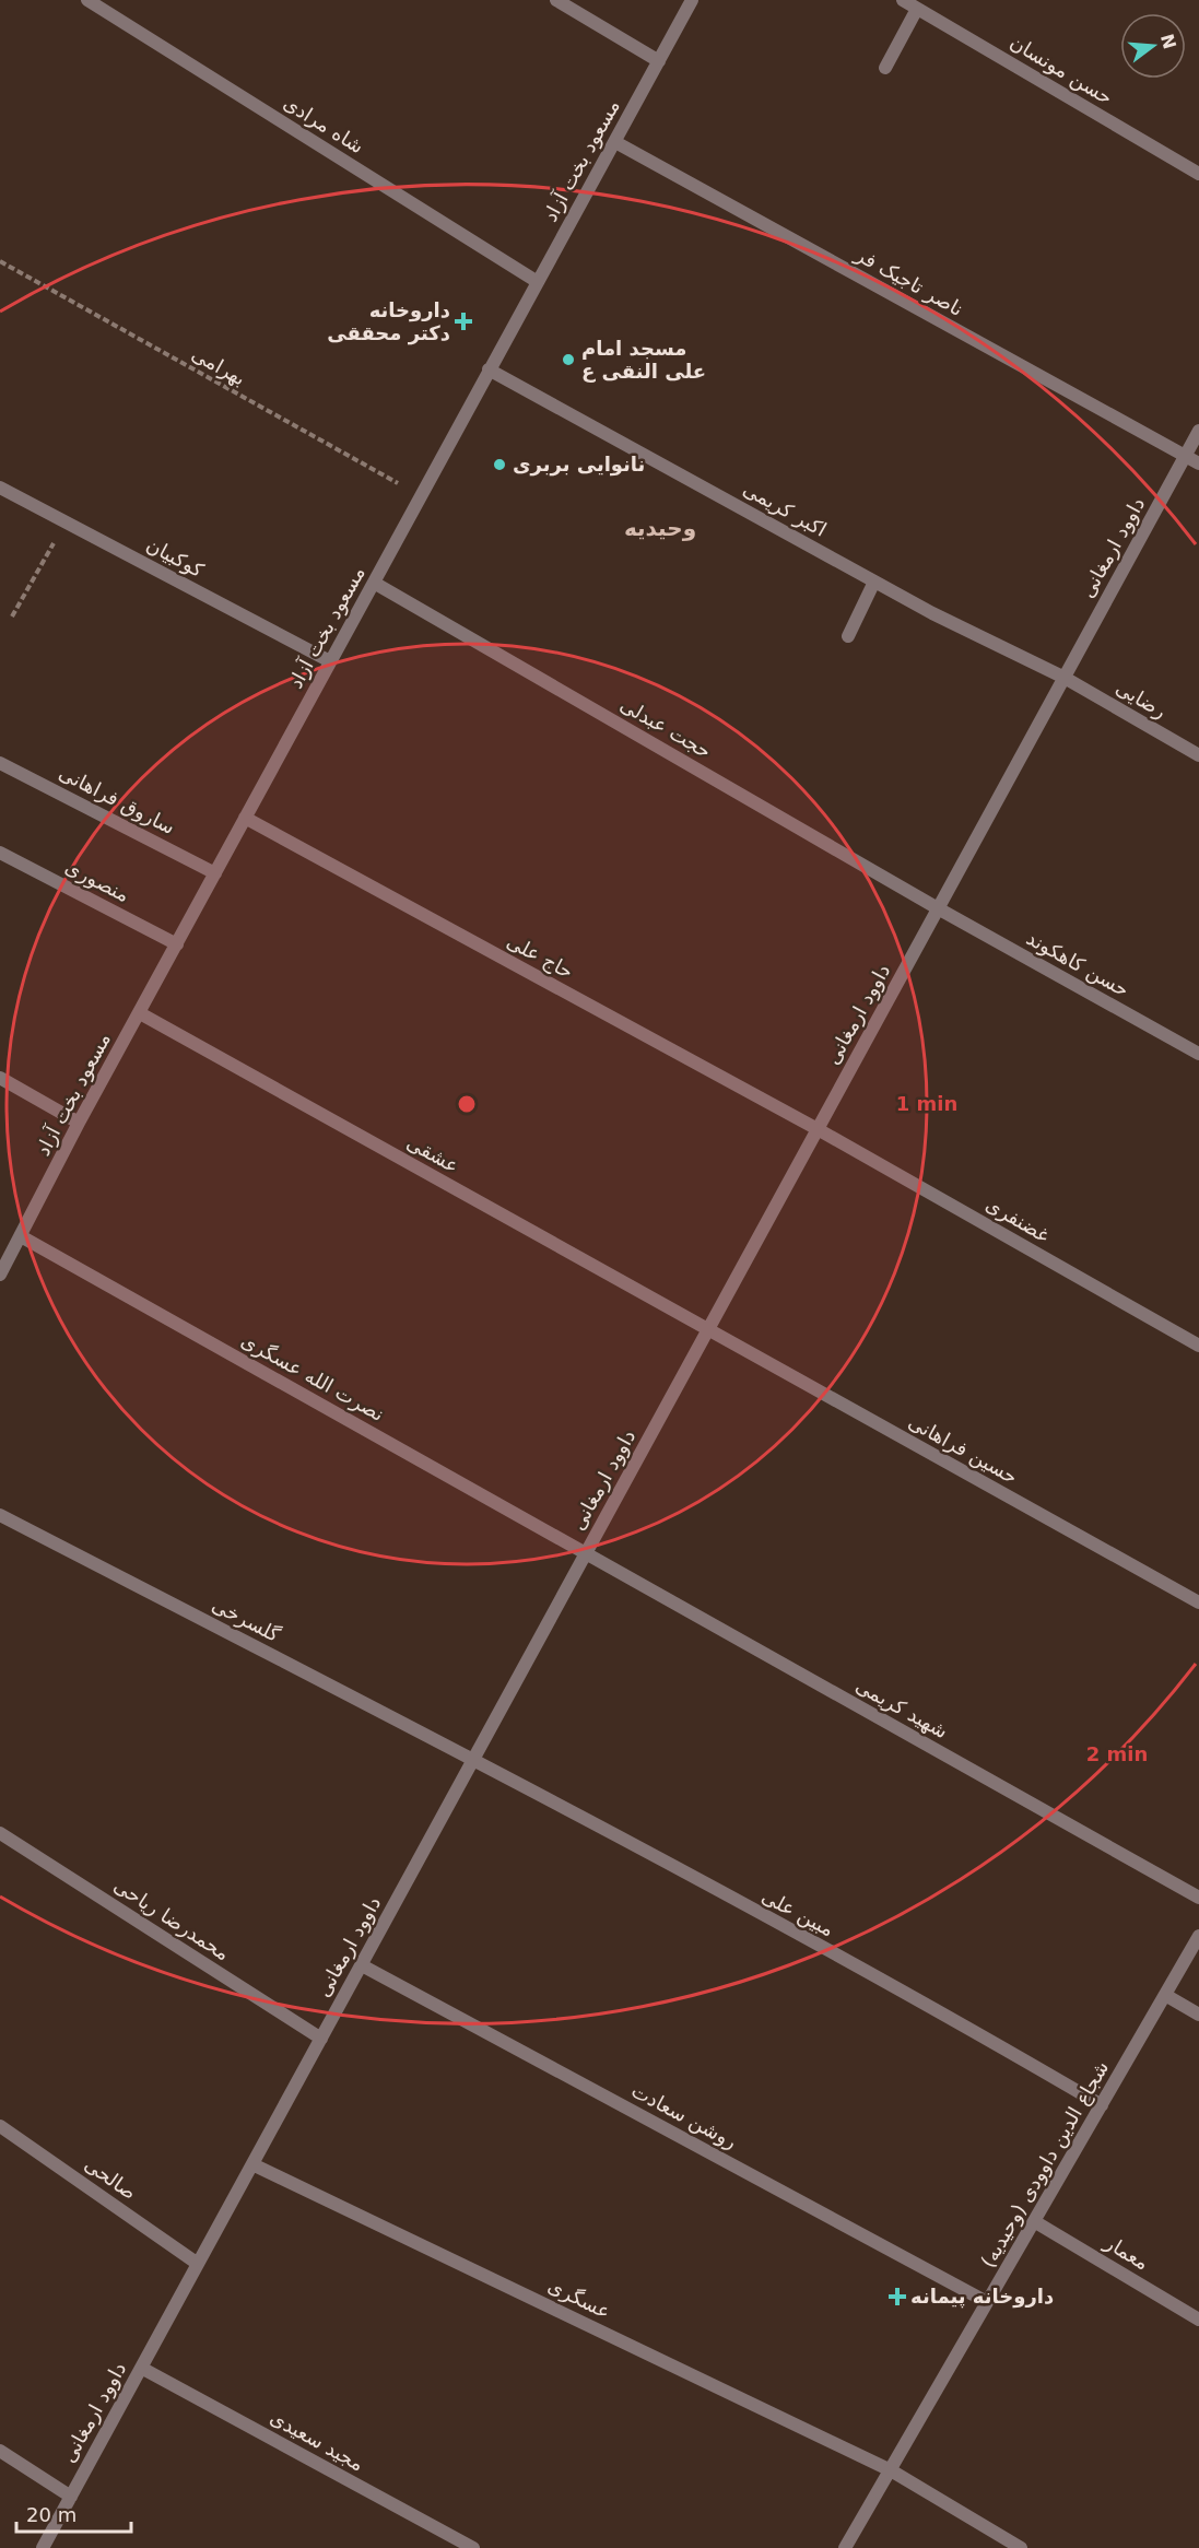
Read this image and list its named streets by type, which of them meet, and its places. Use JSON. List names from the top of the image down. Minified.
{"streets":{"street":["حسن مونسان","شاه مرادی","مسعود بخت آزاد","ناصر تاجیک فر","اکبر کریمی","داوود ارمغانی","کوکبیان","رضایی","حجت عبدلی","ساروق فراهانی","منصوری","حاج علی","حسن کاهکوند","عشقی","غضنفری","نصرت الله عسگری","حسین فراهانی","گلسرخی","شهید کریمی","مبین علی","محمدرضا ریاحی","روشن سعادت","شجاع الدین داوودی (وحیدیه)","صالحی","معمار","عسگری","مجید سعیدی"],"path":["بهرامی"]},"crossings":[["شاه مرادی","مسعود بخت آزاد"],["مسعود بخت آزاد","ناصر تاجیک فر"],["مسعود بخت آزاد","بهرامی"],["مسعود بخت آزاد","اکبر کریمی"],["مسعود بخت آزاد","کوکبیان"],["مسعود بخت آزاد","حجت عبدلی"],["مسعود بخت آزاد","ساروق فراهانی"],["مسعود بخت آزاد","منصوری"],["مسعود بخت آزاد","حاج علی"],["مسعود بخت آزاد","عشقی"],["مسعود بخت آزاد","نصرت الله عسگری"],["ناصر تاجیک فر","داوود ارمغانی"],["اکبر کریمی","داوود ارمغانی"],["اکبر کریمی","رضایی"],["داوود ارمغانی","رضایی"],["داوود ارمغانی","حجت عبدلی"],["داوود ارمغانی","حاج علی"],["داوود ارمغانی","حسن کاهکوند"],["داوود ارمغانی","عشقی"],["داوود ارمغانی","غضنفری"],["داوود ارمغانی","نصرت الله عسگری"],["داوود ارمغانی","حسین فراهانی"],["داوود ارمغانی","گلسرخی"],["داوود ارمغانی","شهید کریمی"],["داوود ارمغانی","مبین علی"],["داوود ارمغانی","محمدرضا ریاحی"],["داوود ارمغانی","روشن سعادت"],["داوود ارمغانی","صالحی"],["داوود ارمغانی","عسگری"],["داوود ارمغانی","مجید سعیدی"],["حجت عبدلی","حسن کاهکوند"],["حاج علی","غضنفری"],["عشقی","حسین فراهانی"],["نصرت الله عسگری","شهید کریمی"],["گلسرخی","مبین علی"],["مبین علی","شجاع الدین داوودی (وحیدیه)"],["روشن سعادت","شجاع الدین داوودی (وحیدیه)"],["شجاع الدین داوودی (وحیدیه)","معمار"],["شجاع الدین داوودی (وحیدیه)","عسگری"]],"districts":["وحیدیه"],"places":{"health":["داروخانه دکتر محققی","داروخانه پیمانه"],"other":["مسجد امام علی النقی ع","نانوایی بربری"]},"scale_bar":"20 m","north":"right","rings":["1 min","2 min"]}
